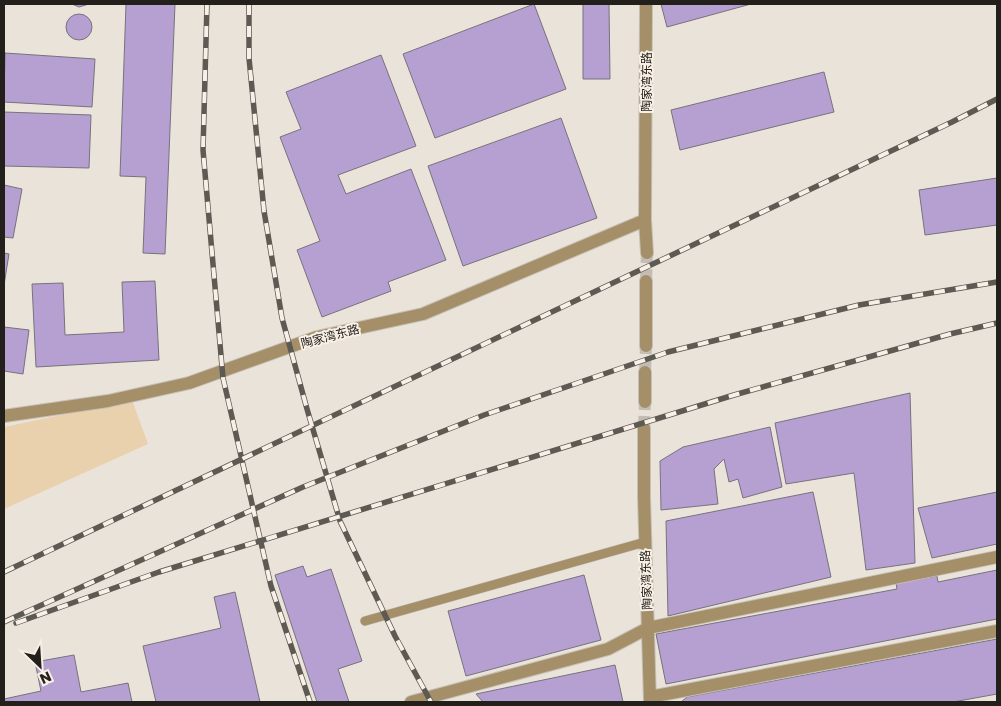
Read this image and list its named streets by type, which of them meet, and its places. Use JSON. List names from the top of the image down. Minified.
{"streets":{"street":["陶家湾东路"]},"north":"bottom right"}
